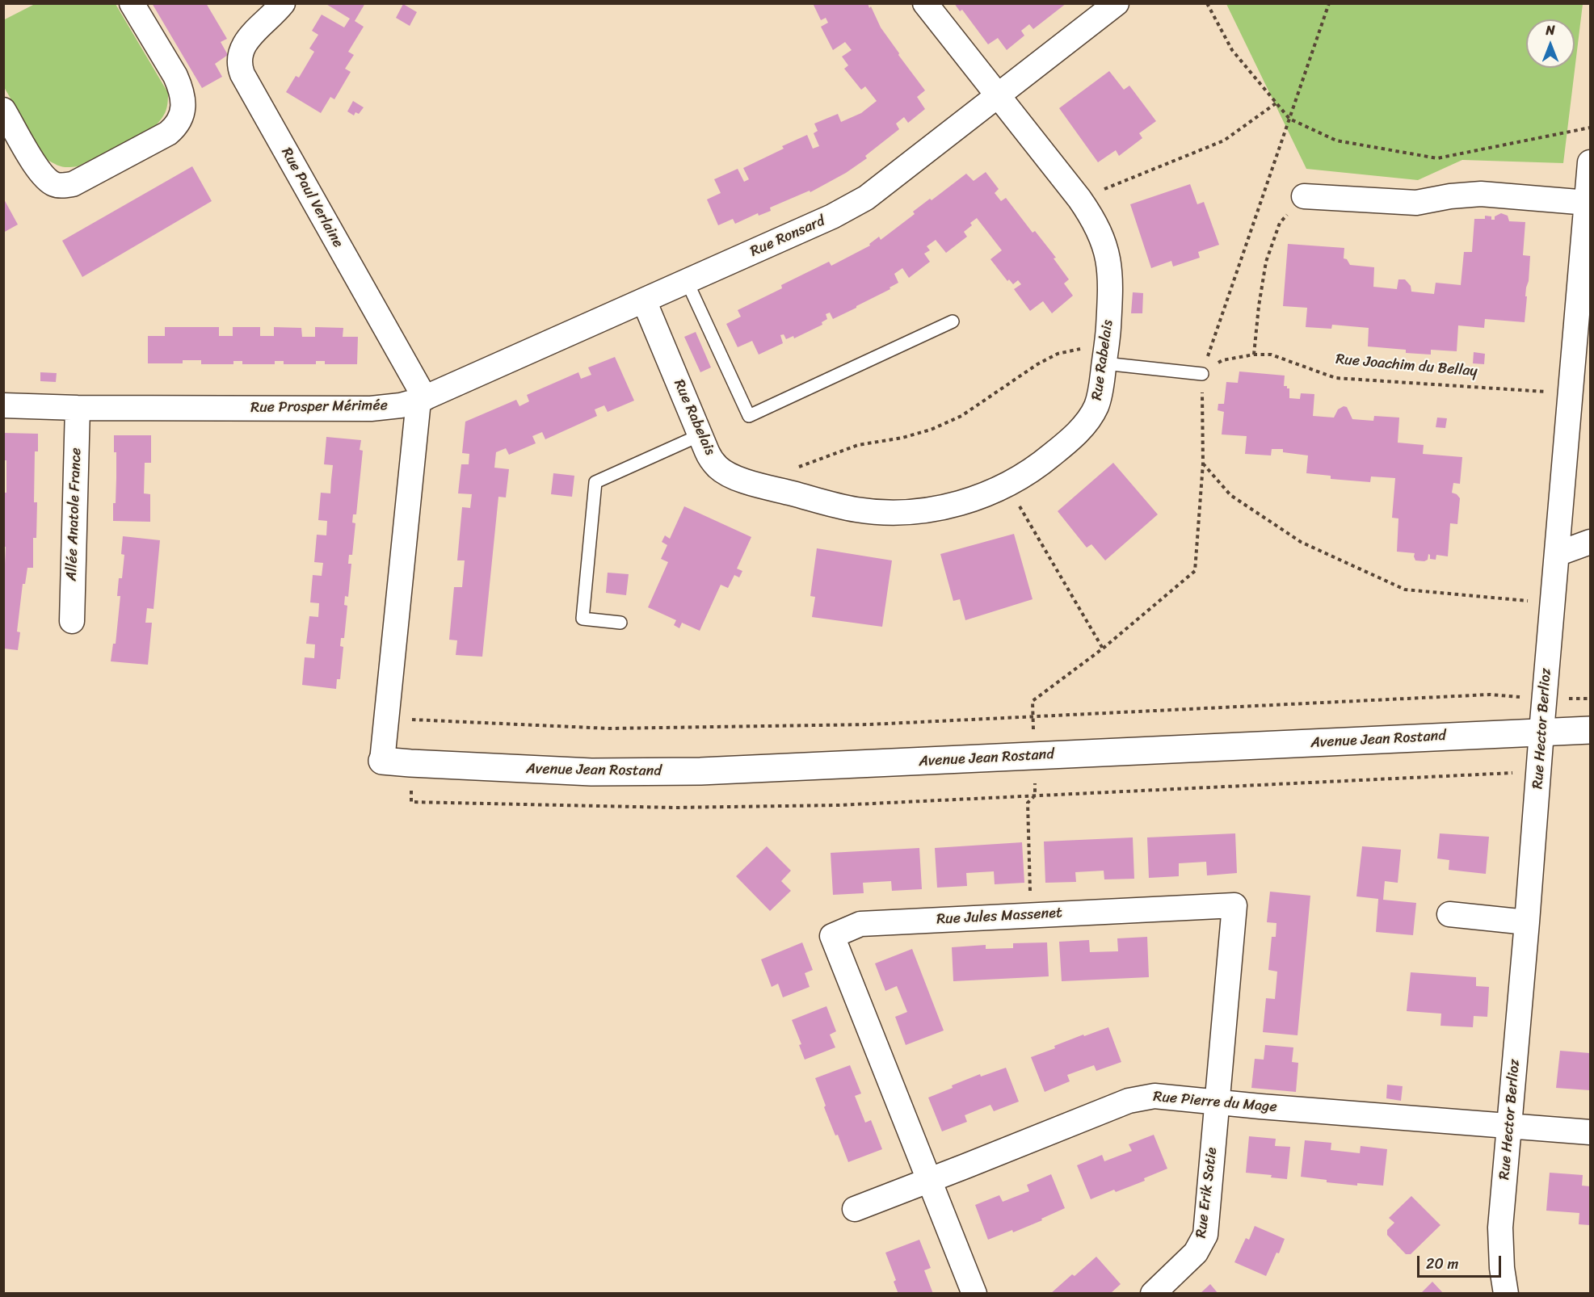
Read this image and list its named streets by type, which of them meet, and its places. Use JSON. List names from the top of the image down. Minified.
{"streets":{"street":["Rue Paul Verlaine","Rue Ronsard","Rue Rabelais","Rue Prosper Mérimée","Allée Anatole France","Rue Hector Berlioz","Avenue Jean Rostand","Rue Jules Massenet","Rue Pierre du Mage","Rue Erik Satie"],"path":["Rue Joachim du Bellay"]},"crossings":[["Rue Paul Verlaine","Rue Ronsard"],["Rue Paul Verlaine","Rue Prosper Mérimée"],["Rue Ronsard","Rue Rabelais"],["Rue Ronsard","Rue Prosper Mérimée"],["Rue Joachim du Bellay","Rue Hector Berlioz"],["Rue Prosper Mérimée","Allée Anatole France"],["Rue Hector Berlioz","Avenue Jean Rostand"],["Rue Hector Berlioz","Rue Pierre du Mage"],["Rue Jules Massenet","Rue Pierre du Mage"],["Rue Jules Massenet","Rue Erik Satie"],["Rue Pierre du Mage","Rue Erik Satie"]],"scale_bar":"20 m","north":"top"}
